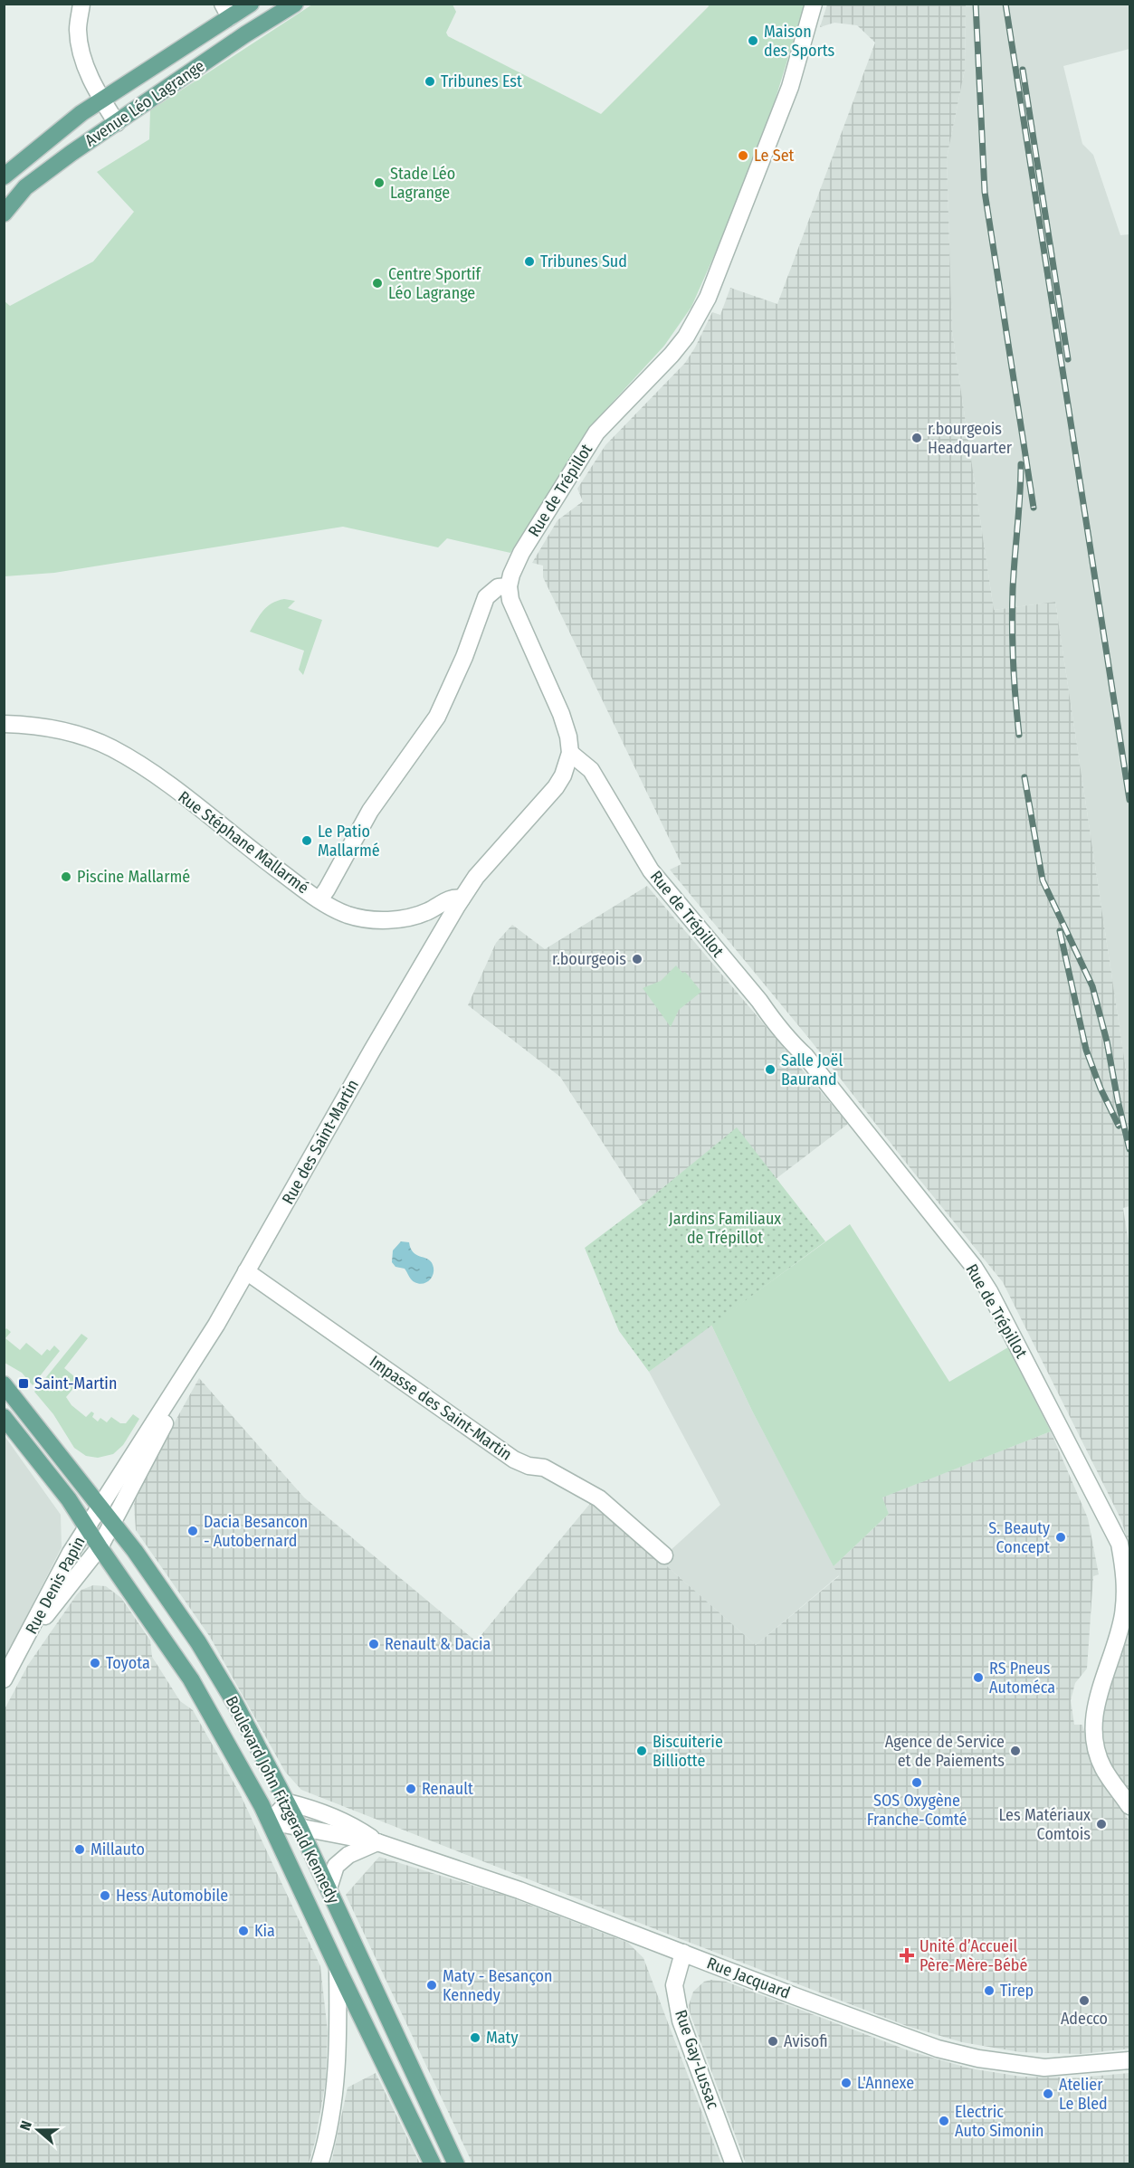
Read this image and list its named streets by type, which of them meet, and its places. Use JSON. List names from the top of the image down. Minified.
{"streets":{"main road":["Avenue Léo Lagrange","Boulevard John Fitzgerald Kennedy"],"street":["Rue de Trépillot","Rue Stéphane Mallarmé","Rue des Saint-Martin","Impasse des Saint-Martin","Rue Denis Papin","Rue Jacquard","Rue Gay-Lussac"]},"crossings":[["Rue de Trépillot","Rue Stéphane Mallarmé"],["Rue de Trépillot","Rue des Saint-Martin"],["Rue des Saint-Martin","Impasse des Saint-Martin"],["Rue des Saint-Martin","Rue Denis Papin"],["Rue des Saint-Martin","Boulevard John Fitzgerald Kennedy"],["Rue Denis Papin","Boulevard John Fitzgerald Kennedy"],["Boulevard John Fitzgerald Kennedy","Rue Jacquard"],["Rue Jacquard","Rue Gay-Lussac"]],"parks":["Jardins Familiaux de Trépillot"],"places":{"other":["Maison des Sports","Tribunes Est","Le Set","Stade Léo Lagrange","Tribunes Sud","Centre Sportif Léo Lagrange","r.bourgeois Headquarter","Le Patio Mallarmé","Piscine Mallarmé","r.bourgeois","Salle Joël Baurand","Dacia Besancon - Autobernard","S. Beauty Concept","Renault & Dacia","Toyota","RS Pneus Automéca","Biscuiterie Billiotte","Agence de Service et de Paiements","SOS Oxygène Franche-Comté","Renault","Les Matériaux Comtois","Millauto","Hess Automobile","Kia","Maty - Besançon Kennedy","Tirep","Adecco","Maty","Avisofi","L'Annexe","Atelier Le Bled","Electric Auto Simonin"],"transit":["Saint-Martin"],"health":["Unité d’Accueil Père-Mère-Bébé"]},"north":"left"}
